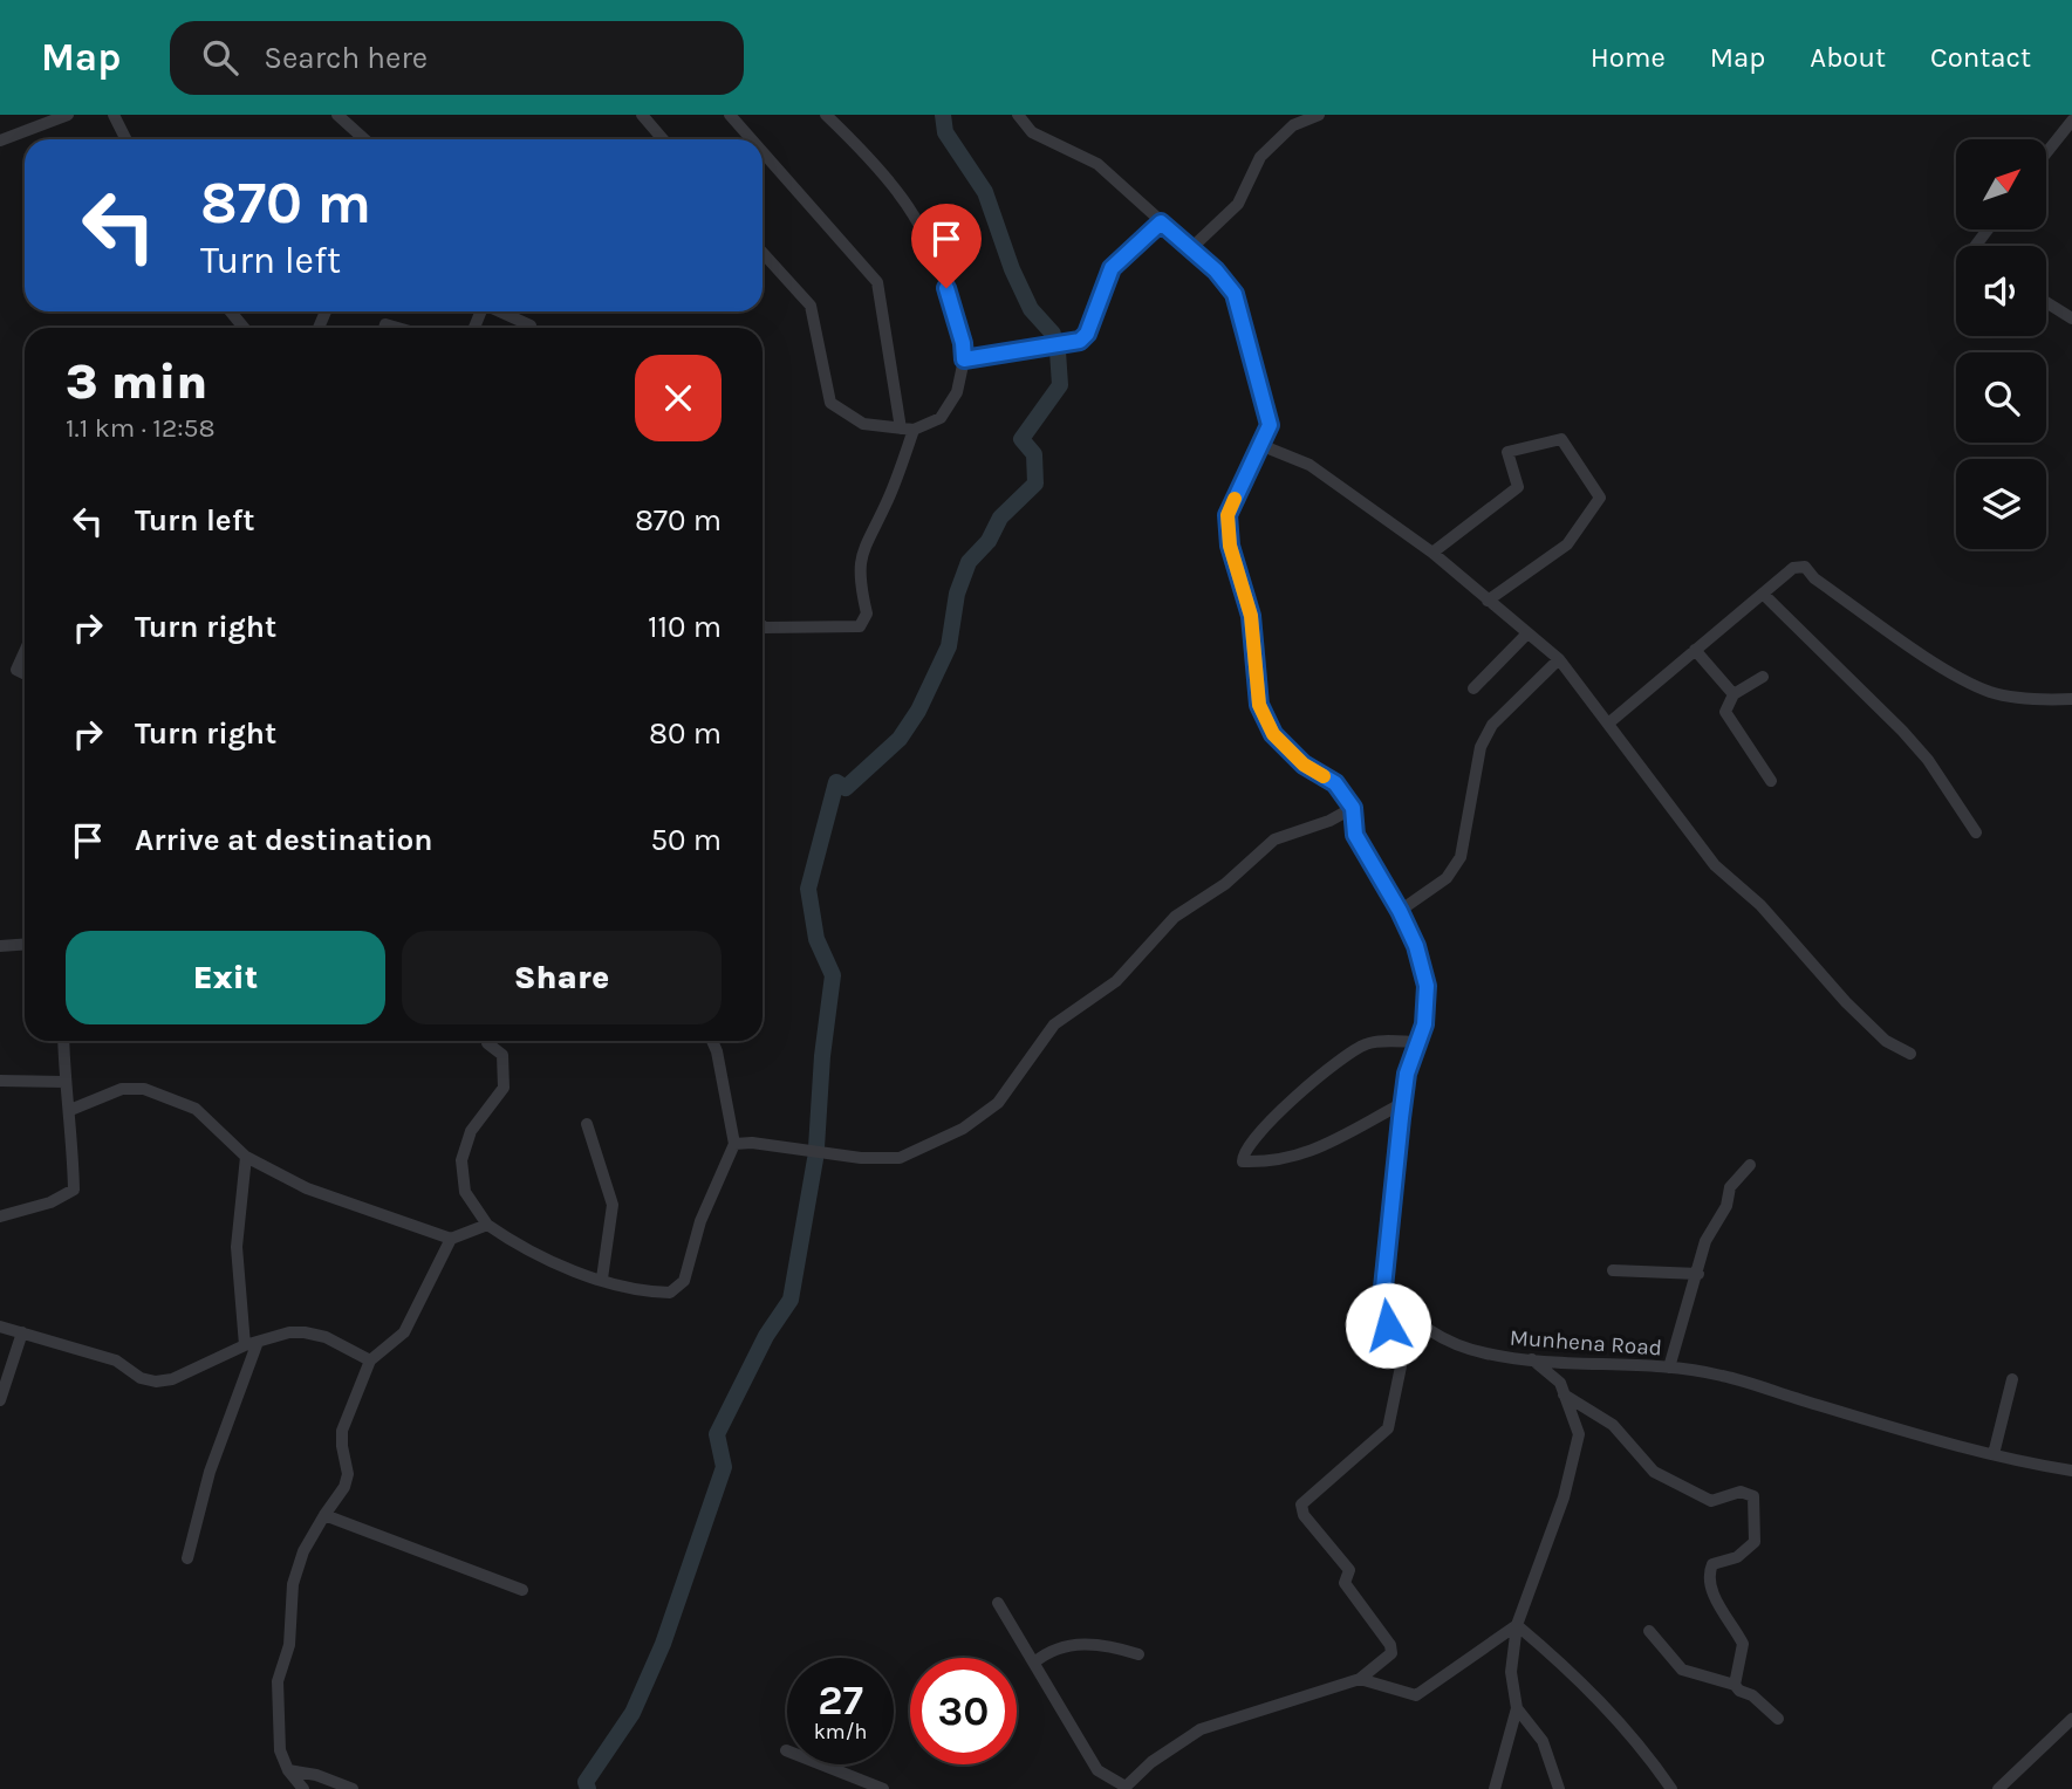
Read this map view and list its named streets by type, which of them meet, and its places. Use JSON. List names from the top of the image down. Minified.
{"streets":{"street":["Munhena Road"]},"north":"top right","page":{"header":"Map","search":"Search here","nav":["Home","Map","About","Contact"],"turn":["870 m","Turn left"],"heading":["3 min","1.1 km · 12:58"],"list":[{"name":"Turn left","value":"870 m"},{"name":"Turn right","value":"110 m"},{"name":"Turn right","value":"80 m"},{"name":"Arrive at destination","value":"50 m"}],"buttons":["Exit","Share"],"speed":"27 km/h","limit":"30"}}
